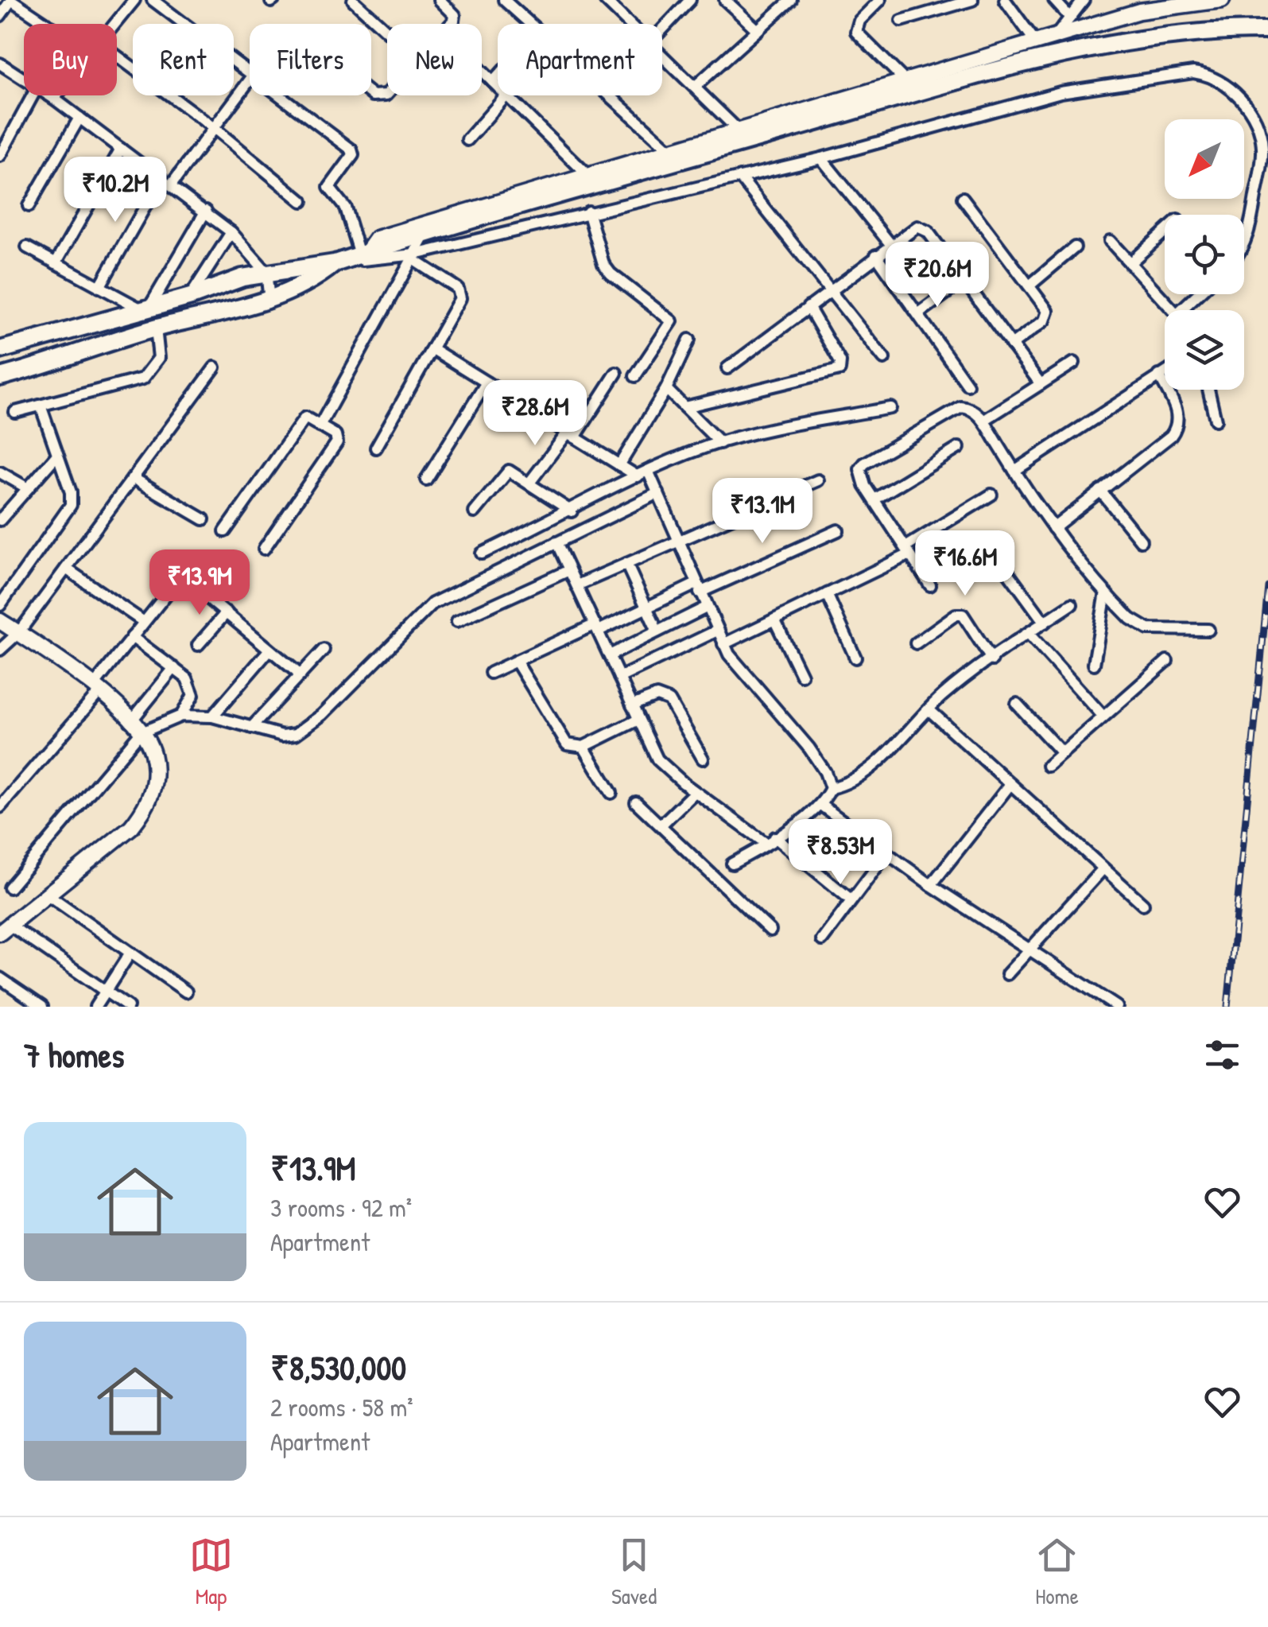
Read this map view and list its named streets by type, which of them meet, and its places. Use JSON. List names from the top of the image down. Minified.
{"north":"bottom left","page":{"chip":["Buy","Rent","Filters","New","Apartment"],"price":["₹10.2M","₹20.6M","₹28.6M","₹13.1M","₹16.6M","₹13.9M","₹8.53M"],"heading":"7 homes","list":[{"name":"₹13.9M","note":"3 rooms · 92 m² · Apartment"},{"name":"₹8,530,000","note":"2 rooms · 58 m² · Apartment"}],"tabs":["Map","Saved","Home"]}}
